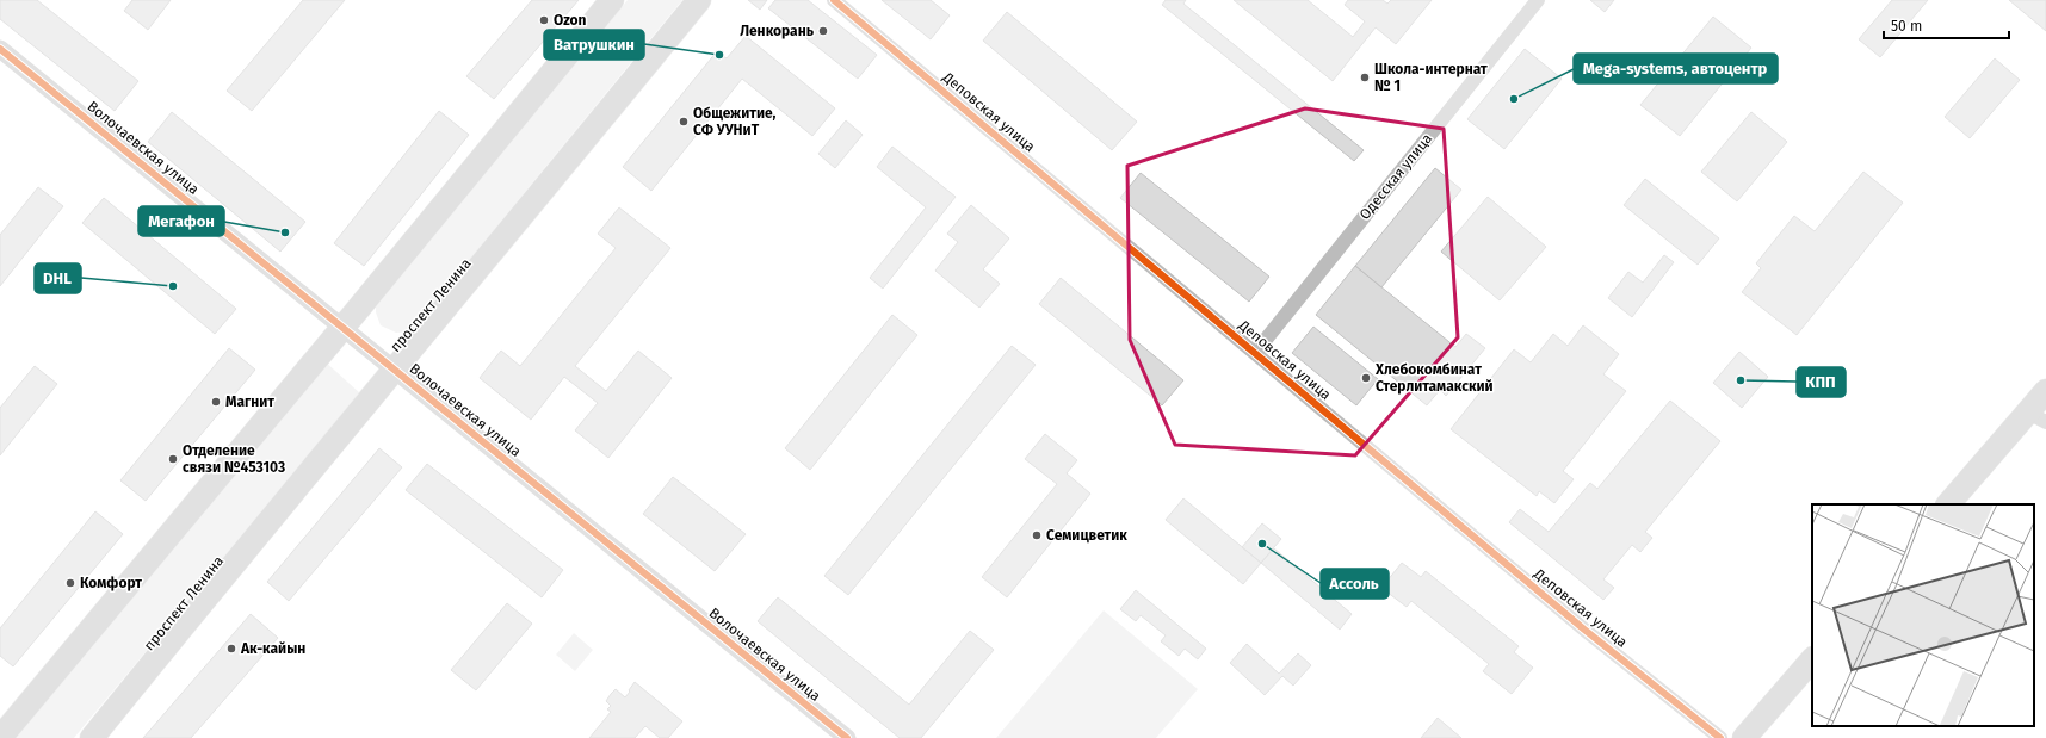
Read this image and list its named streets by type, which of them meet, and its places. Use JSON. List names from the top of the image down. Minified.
{"streets":{"main road":["проспект Ленина"],"street":["Деповская улица","Волочаевская улица","Одесская улица"]},"crossings":[["Деповская улица","Одесская улица"],["Волочаевская улица","проспект Ленина"]],"places":["Ozon","Ленкорань","Ватрушкин","Школа-интернат № 1","Mega-systems, автоцентр","Общежитие, СФ УУНиТ","Мегафон","DHL","Хлебокомбинат Стерлитамакский","КПП","Магнит","Отделение связи №453103","Семицветик","Ассоль","Комфорт","Ак-кайын"],"scale_bar":"50 m"}
